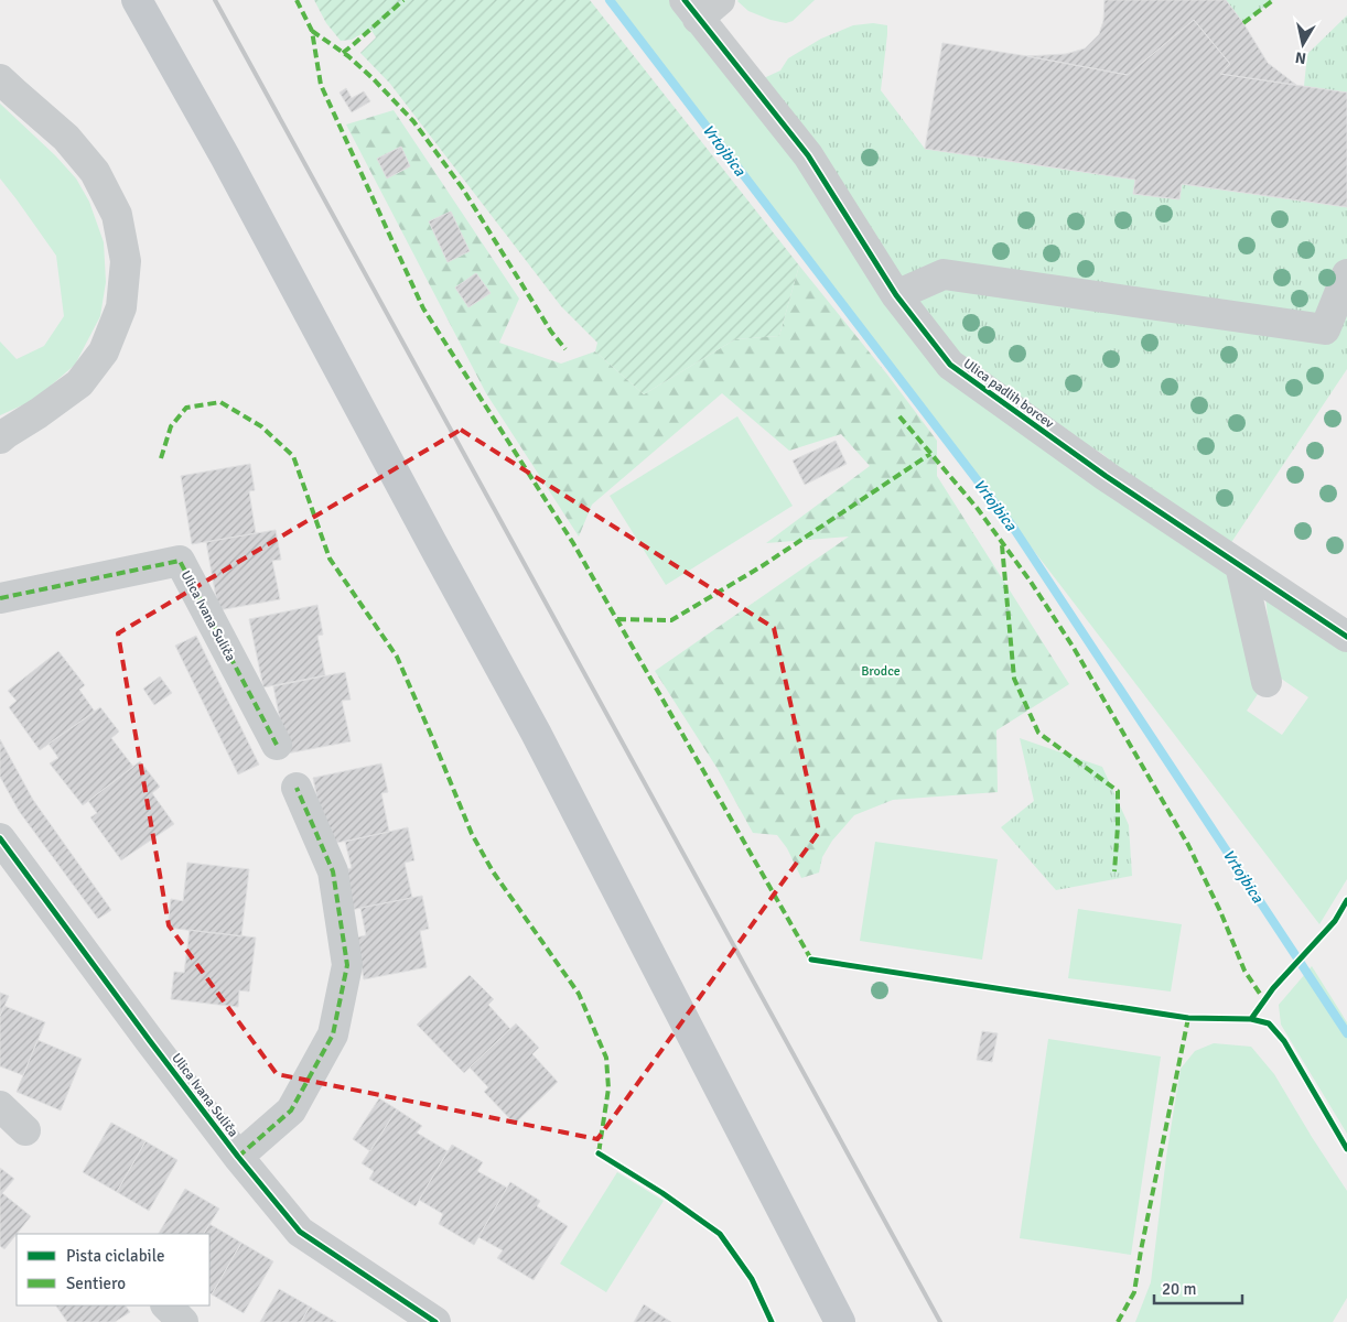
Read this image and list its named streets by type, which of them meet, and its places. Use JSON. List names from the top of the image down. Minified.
{"streets":{"street":["Ulica padlih borcev","Ulica Ivana Suliča"]},"water":["Vrtojbica"],"parks":["Brodce"],"legend":["Pista ciclabile","Sentiero"],"scale_bar":"20 m","north":"bottom"}
